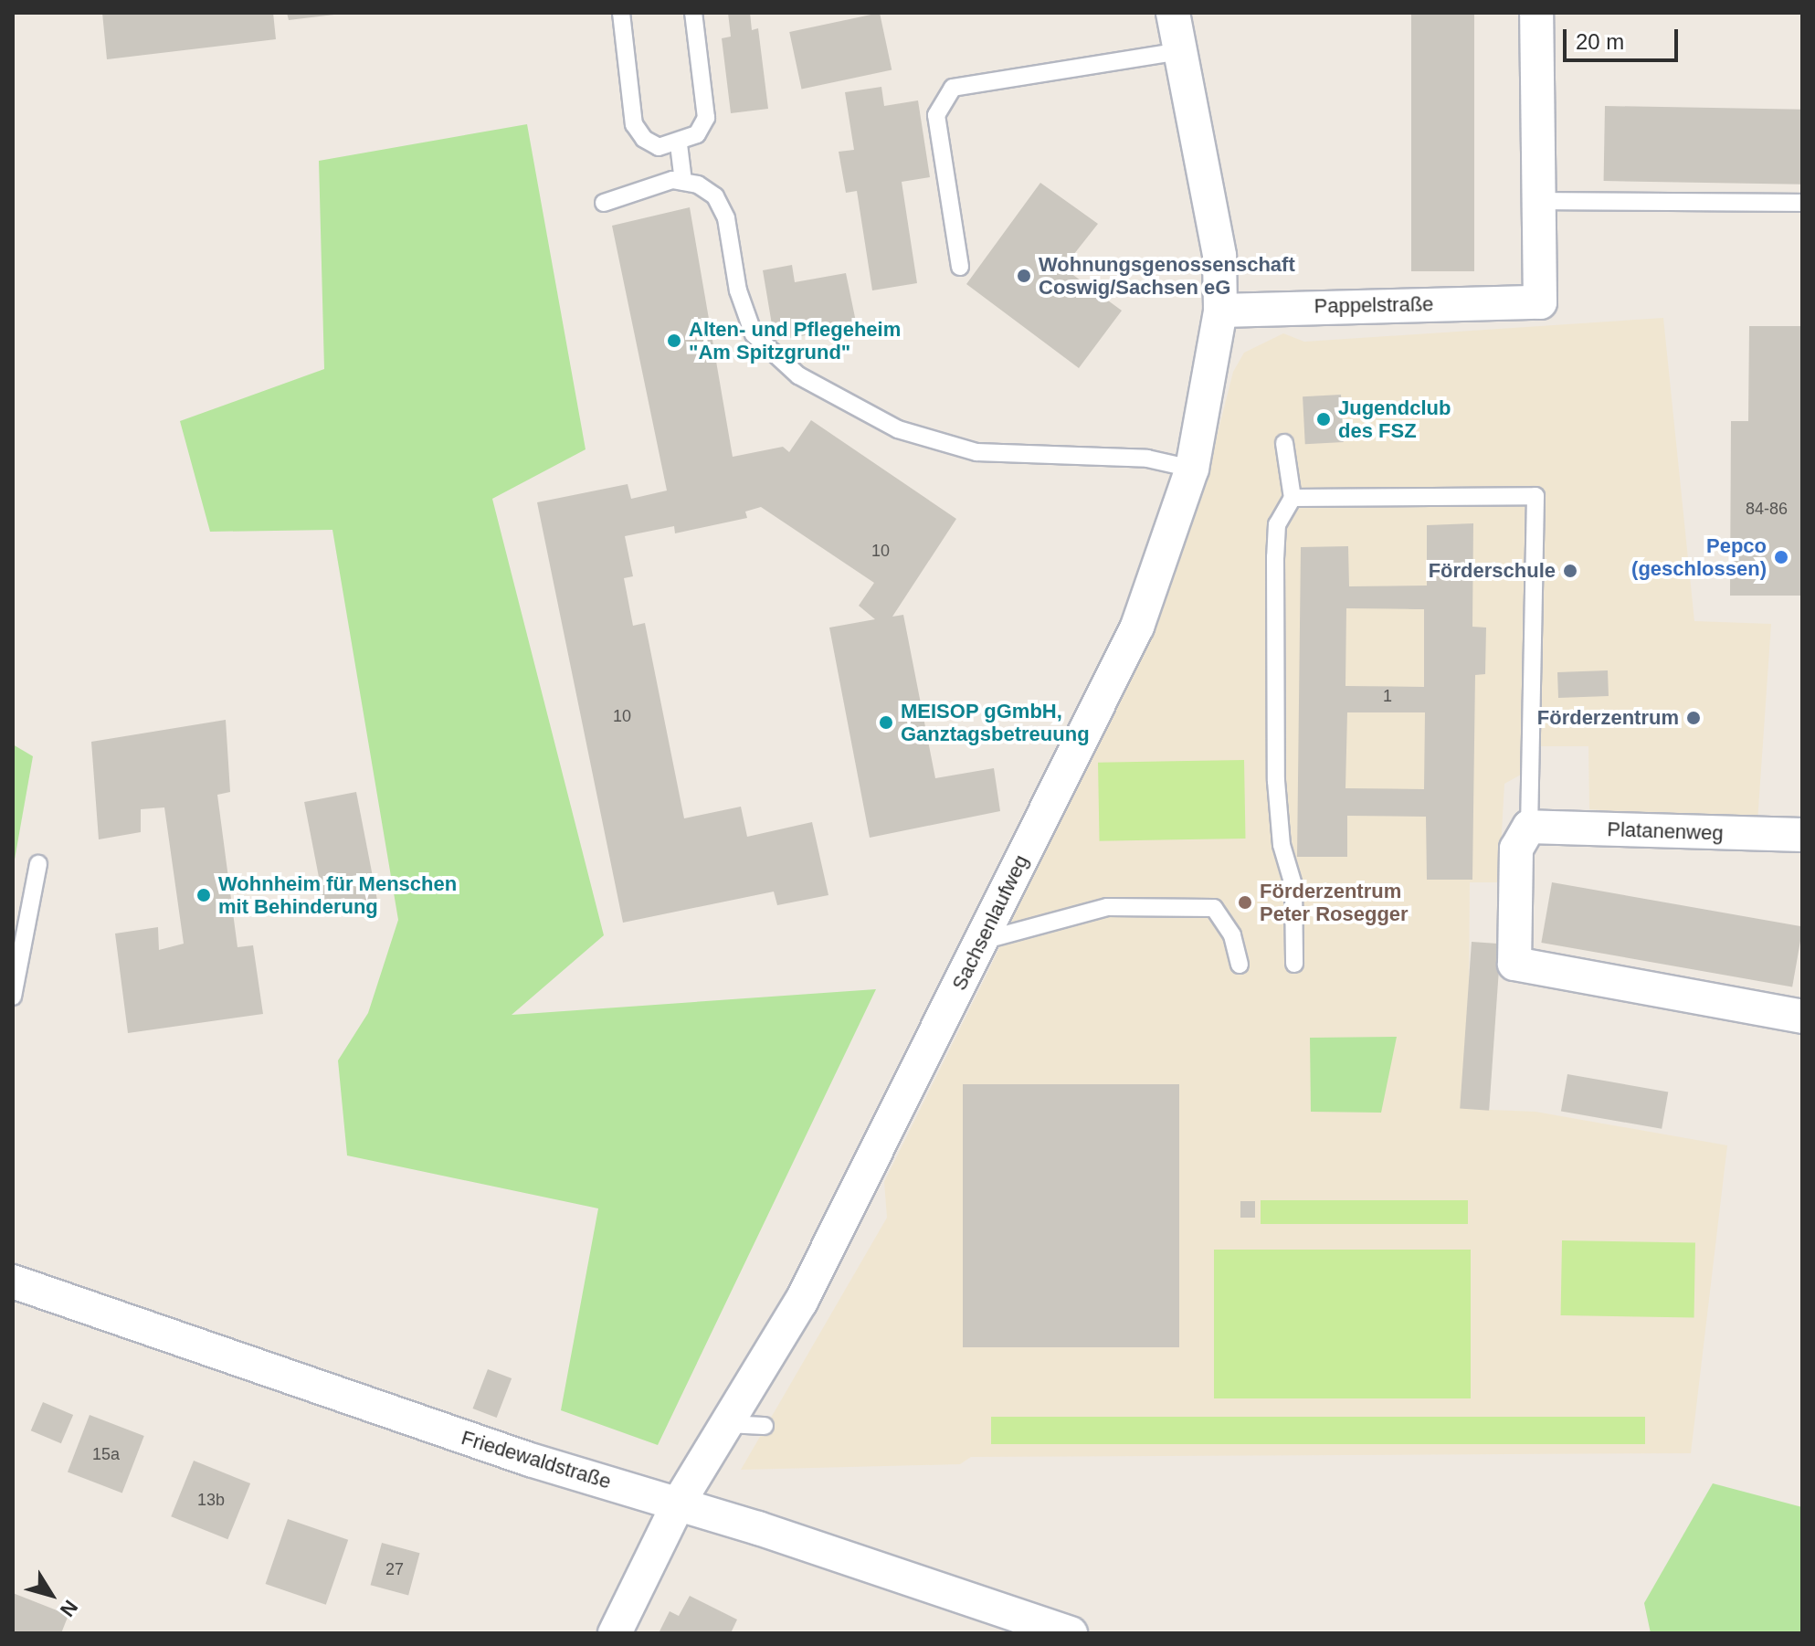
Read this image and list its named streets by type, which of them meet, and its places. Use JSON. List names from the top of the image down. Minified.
{"streets":{"street":["Pappelstraße","Platanenweg","Sachsenlaufweg","Friedewaldstraße"]},"crossings":[["Pappelstraße","Sachsenlaufweg"],["Sachsenlaufweg","Friedewaldstraße"]],"places":["Wohnungsgenossenschaft Coswig/Sachsen eG","Alten- und Pflegeheim \"Am Spitzgrund\"","Jugendclub des FSZ","Pepco (geschlossen)","Förderschule","Förderzentrum","MEISOP gGmbH, Ganztagsbetreuung","Wohnheim für Menschen mit Behinderung","Förderzentrum Peter Rosegger"],"house_numbers":["84-86","10","1","10","15a","13b","27"],"scale_bar":"20 m","north":"bottom right"}
